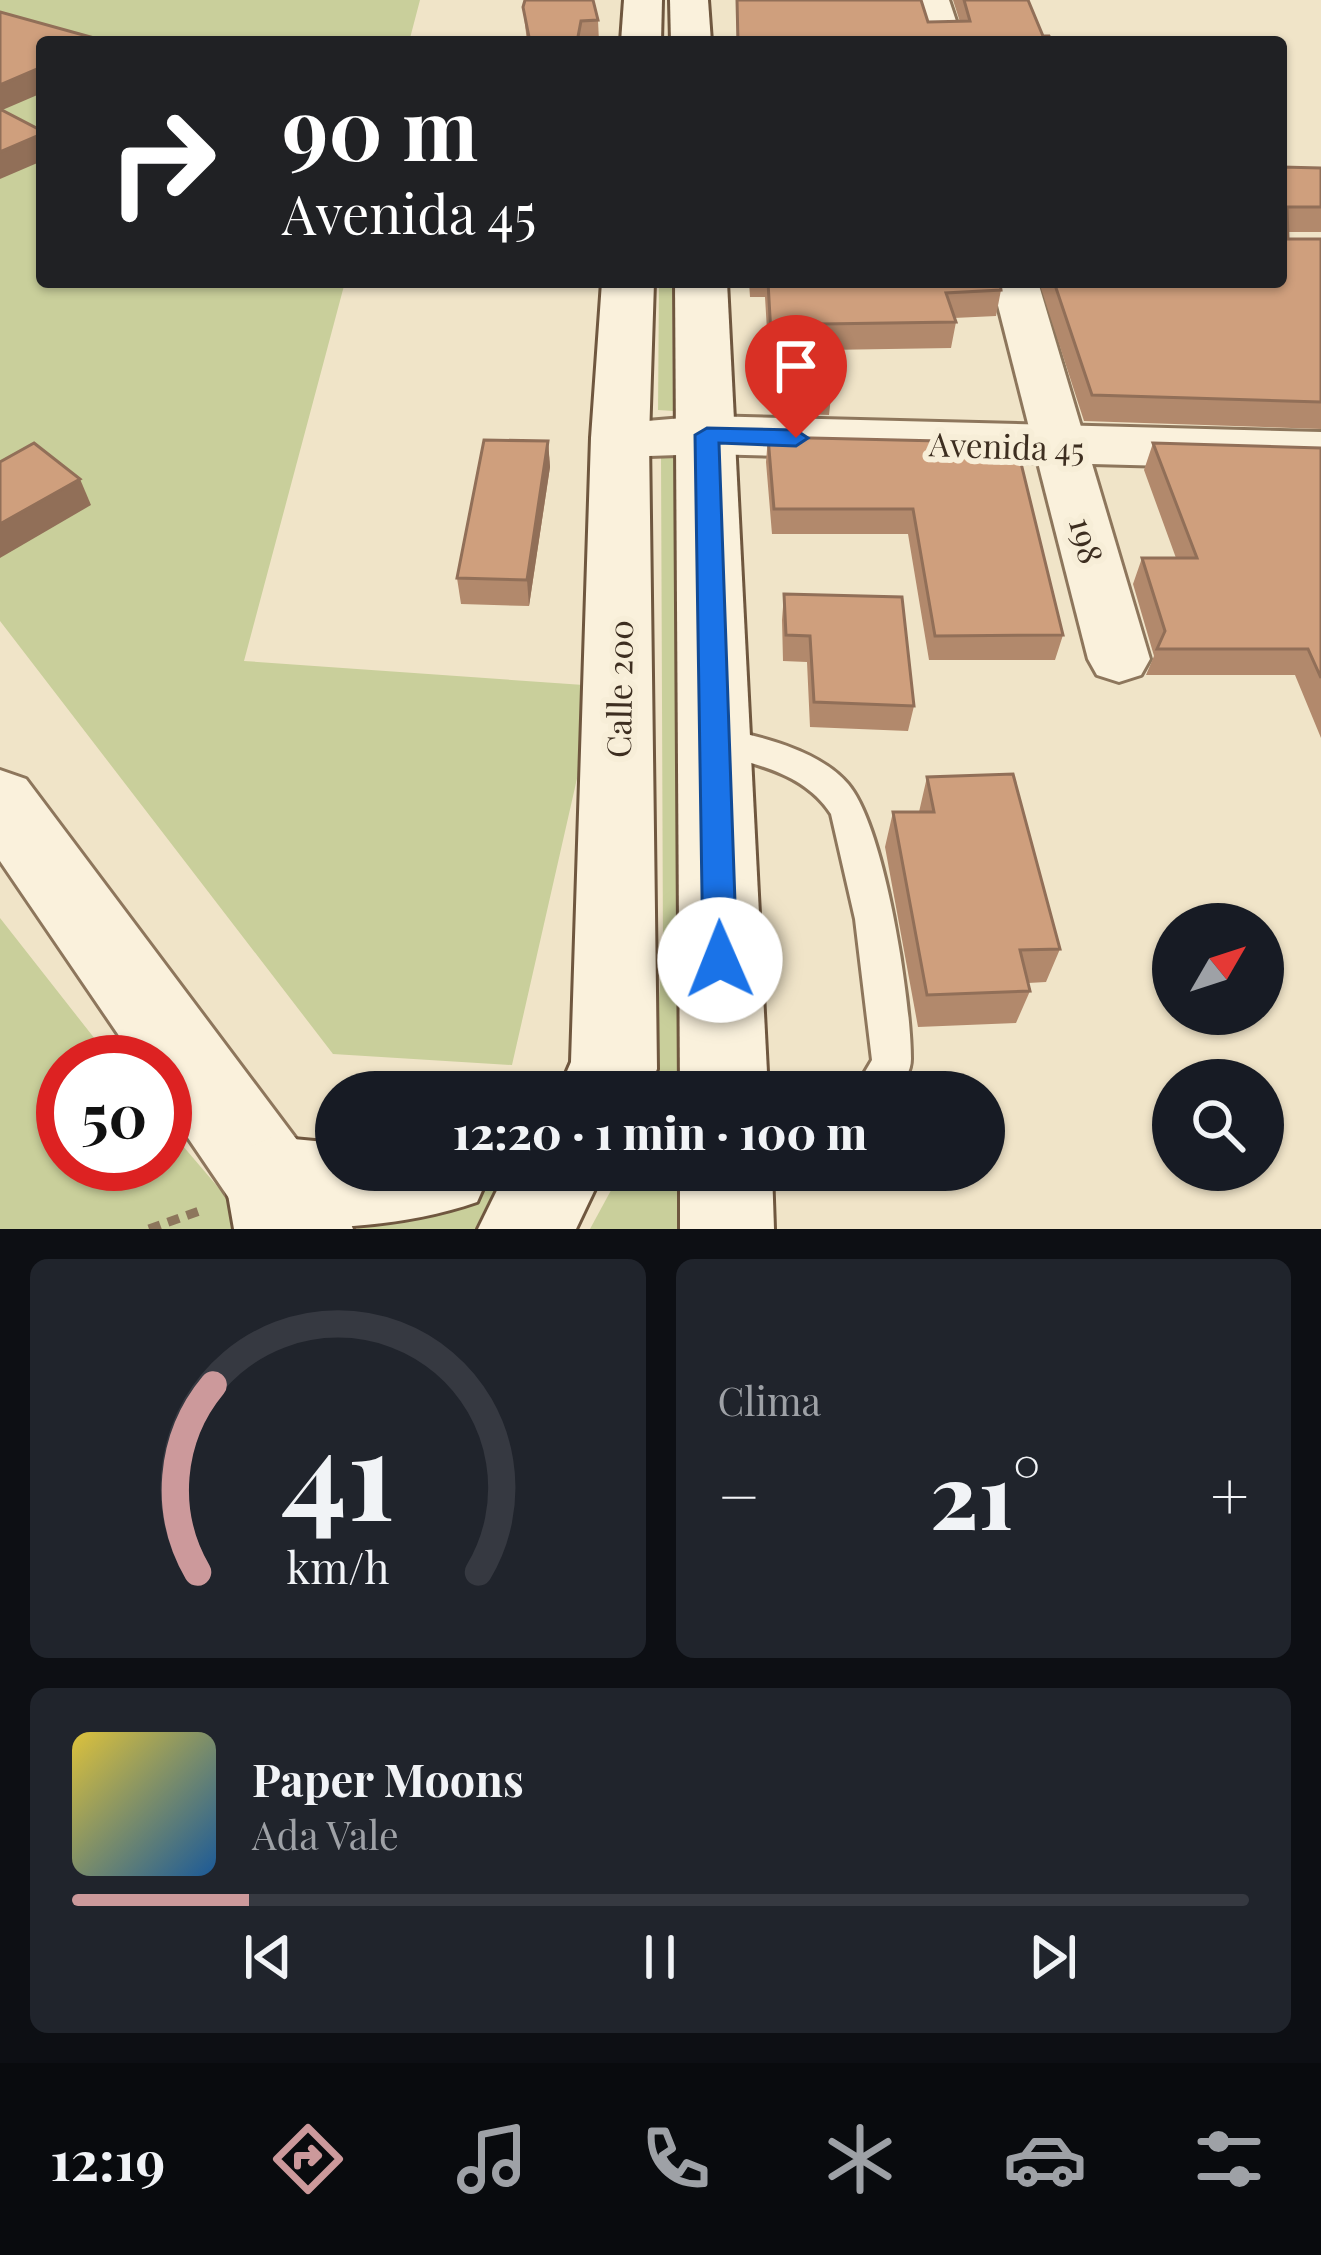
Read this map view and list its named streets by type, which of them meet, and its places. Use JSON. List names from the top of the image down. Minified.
{"streets":{"main road":["Avenida 45","Calle 200"],"street":["198"]},"crossings":[["Avenida 45","198"],["Avenida 45","Calle 200"]],"north":"top right","page":{"turn":["90 m","Avenida 45"],"limit":"50","trip":"12:20 · 1 min · 100 m","tile":"Clima","heat":["−","21°","+"],"song":["Paper Moons","Ada Vale"],"tabs":"12:19","gauge":["41","km/h"]}}
